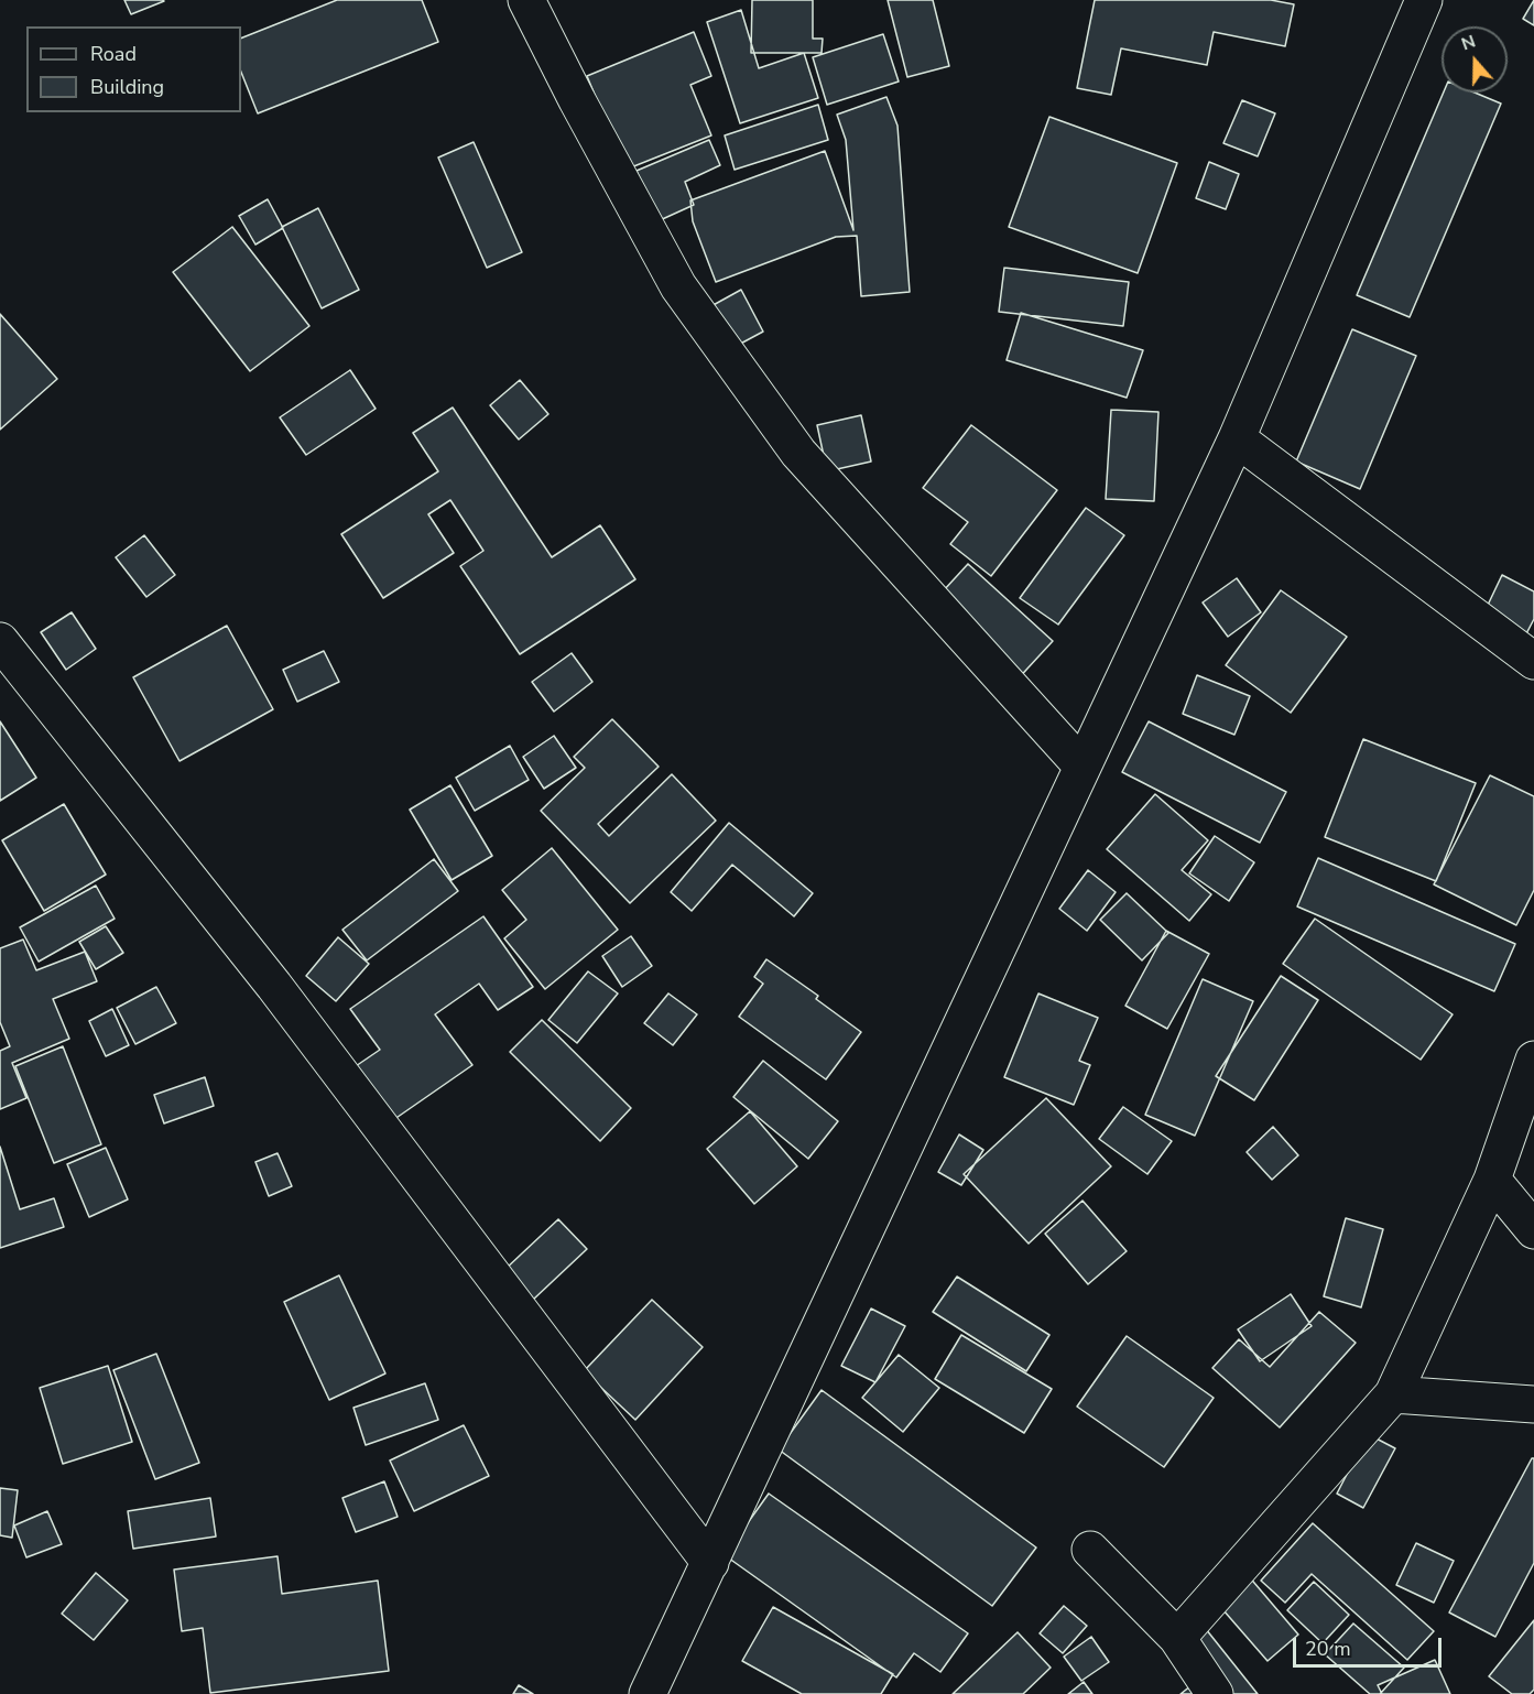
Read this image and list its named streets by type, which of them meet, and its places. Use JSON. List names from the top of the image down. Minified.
{"legend":["Road","Building"],"scale_bar":"20 m","north":"top"}
